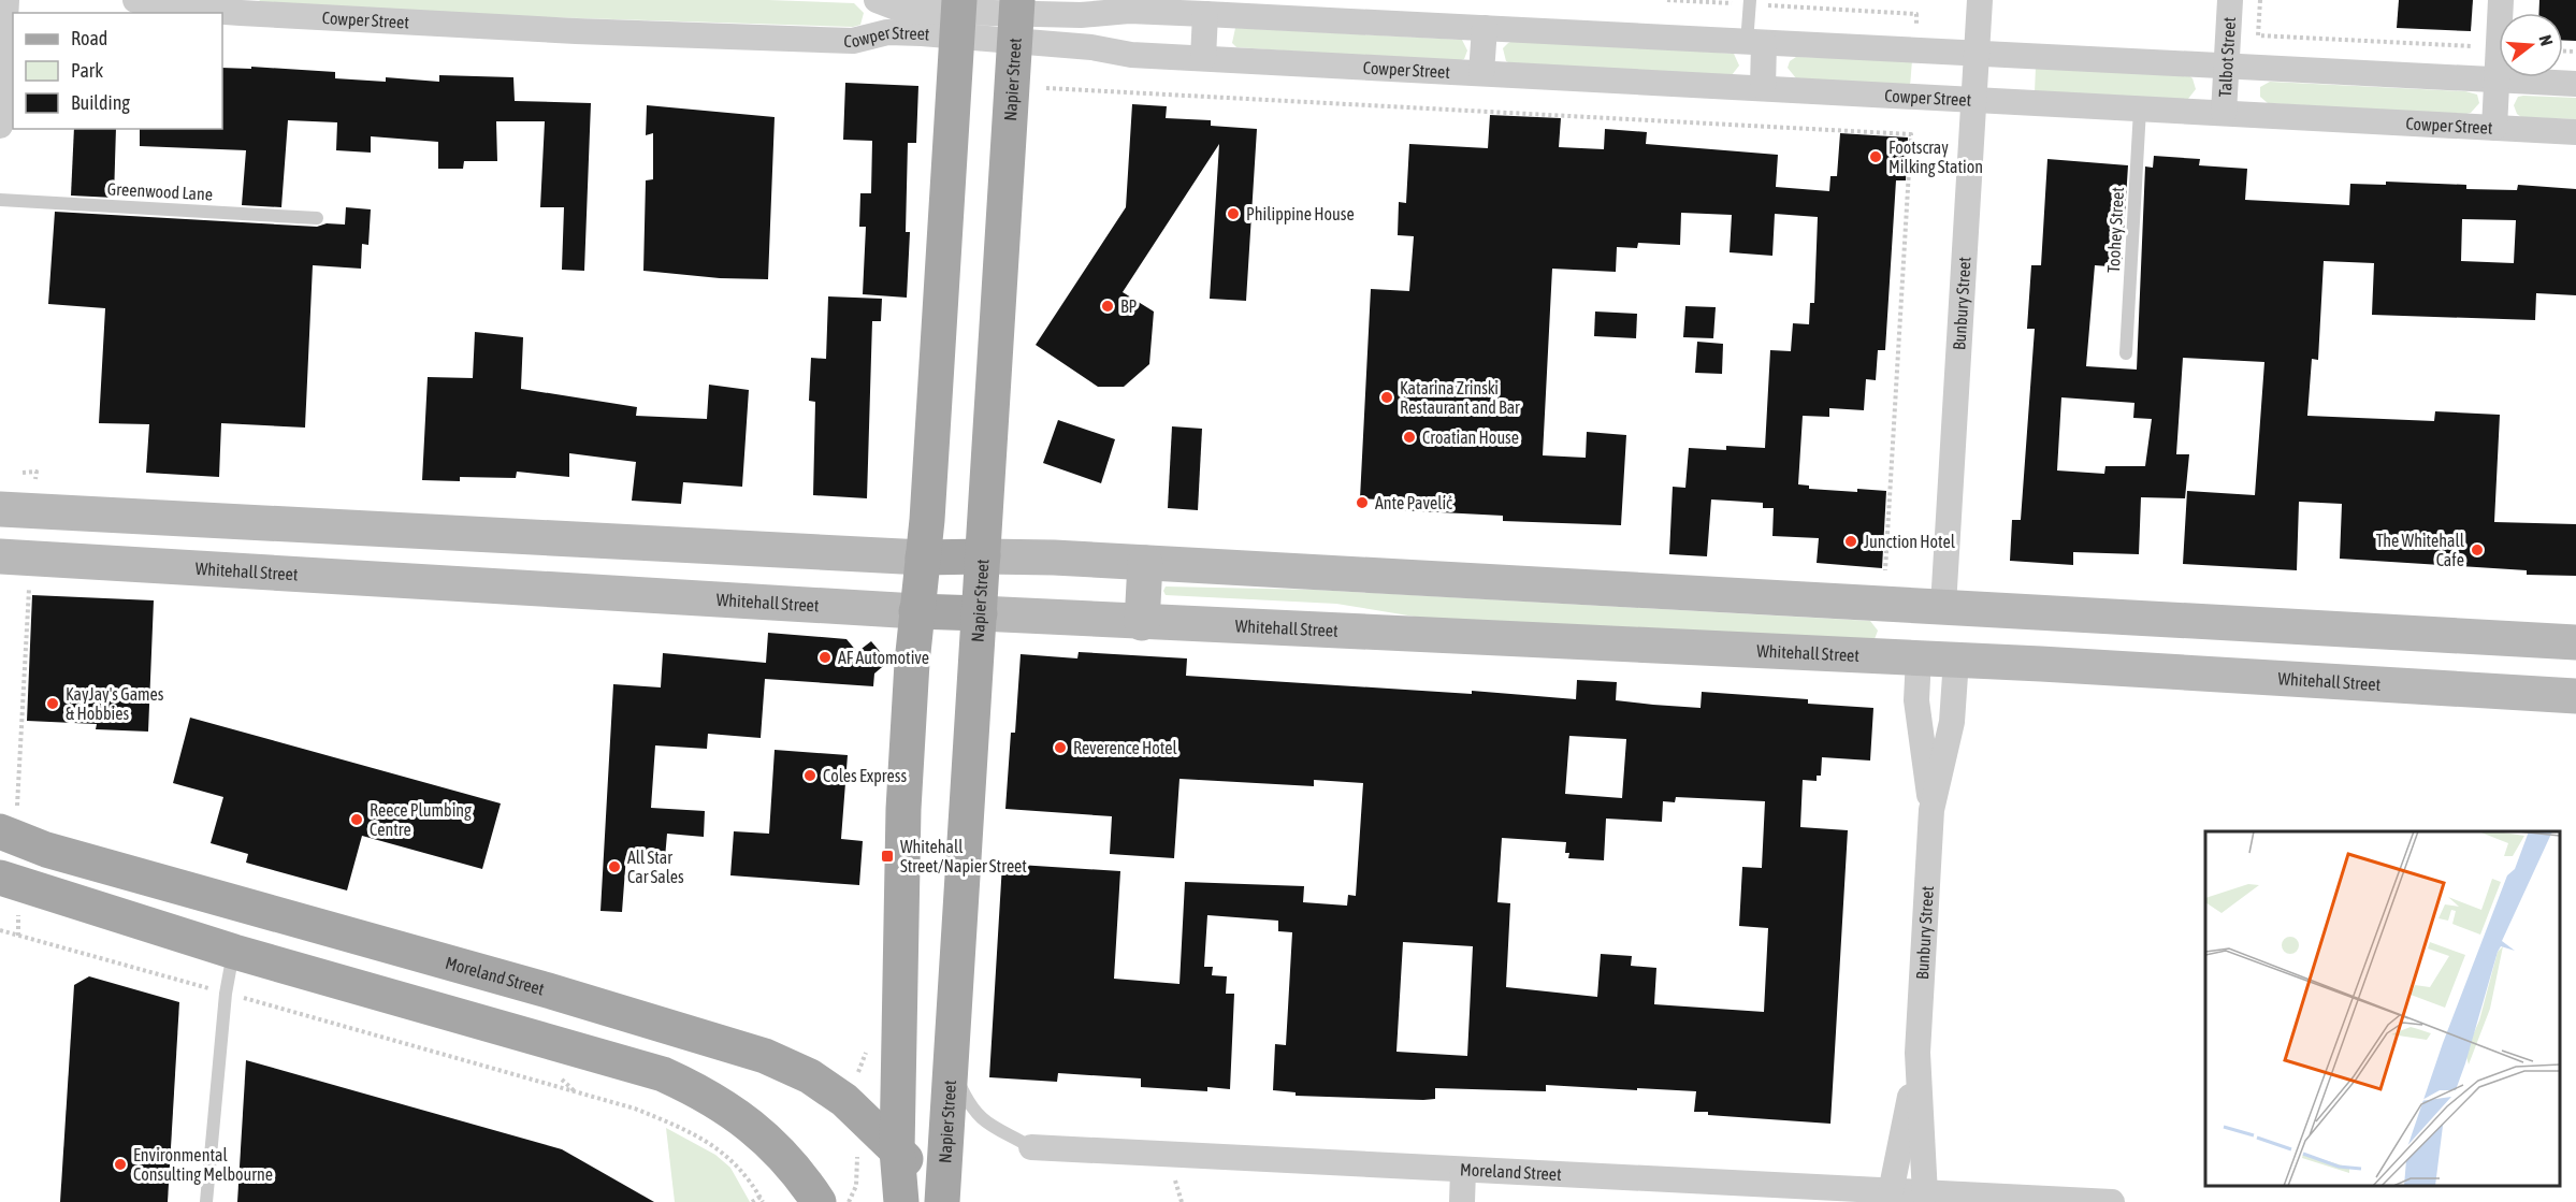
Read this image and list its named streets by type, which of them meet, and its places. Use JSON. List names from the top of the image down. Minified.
{"streets":{"main road":["Napier Street","Bunbury Street","Whitehall Street","Moreland Street"],"street":["Cowper Street","Talbot Street"],"lane":["Greenwood Lane","Toohey Street"]},"crossings":[["Cowper Street","Talbot Street"],["Cowper Street","Napier Street"],["Cowper Street","Toohey Street"],["Cowper Street","Bunbury Street"],["Napier Street","Whitehall Street"],["Napier Street","Moreland Street"],["Bunbury Street","Whitehall Street"],["Bunbury Street","Moreland Street"]],"places":{"other":["Footscray Milking Station","Philippine House","BP","Katarina Zrinski Restaurant and Bar","Croatian House","Ante Pavelić","Junction Hotel","The Whitehall Cafe","AF Automotive","KayJay's Games & Hobbies","Reverence Hotel","Coles Express","Reece Plumbing Centre","All Star Car Sales","Environmental Consulting Melbourne"],"transit":["Whitehall Street/Napier Street"]},"legend":["Road","Park","Building"],"north":"right"}
